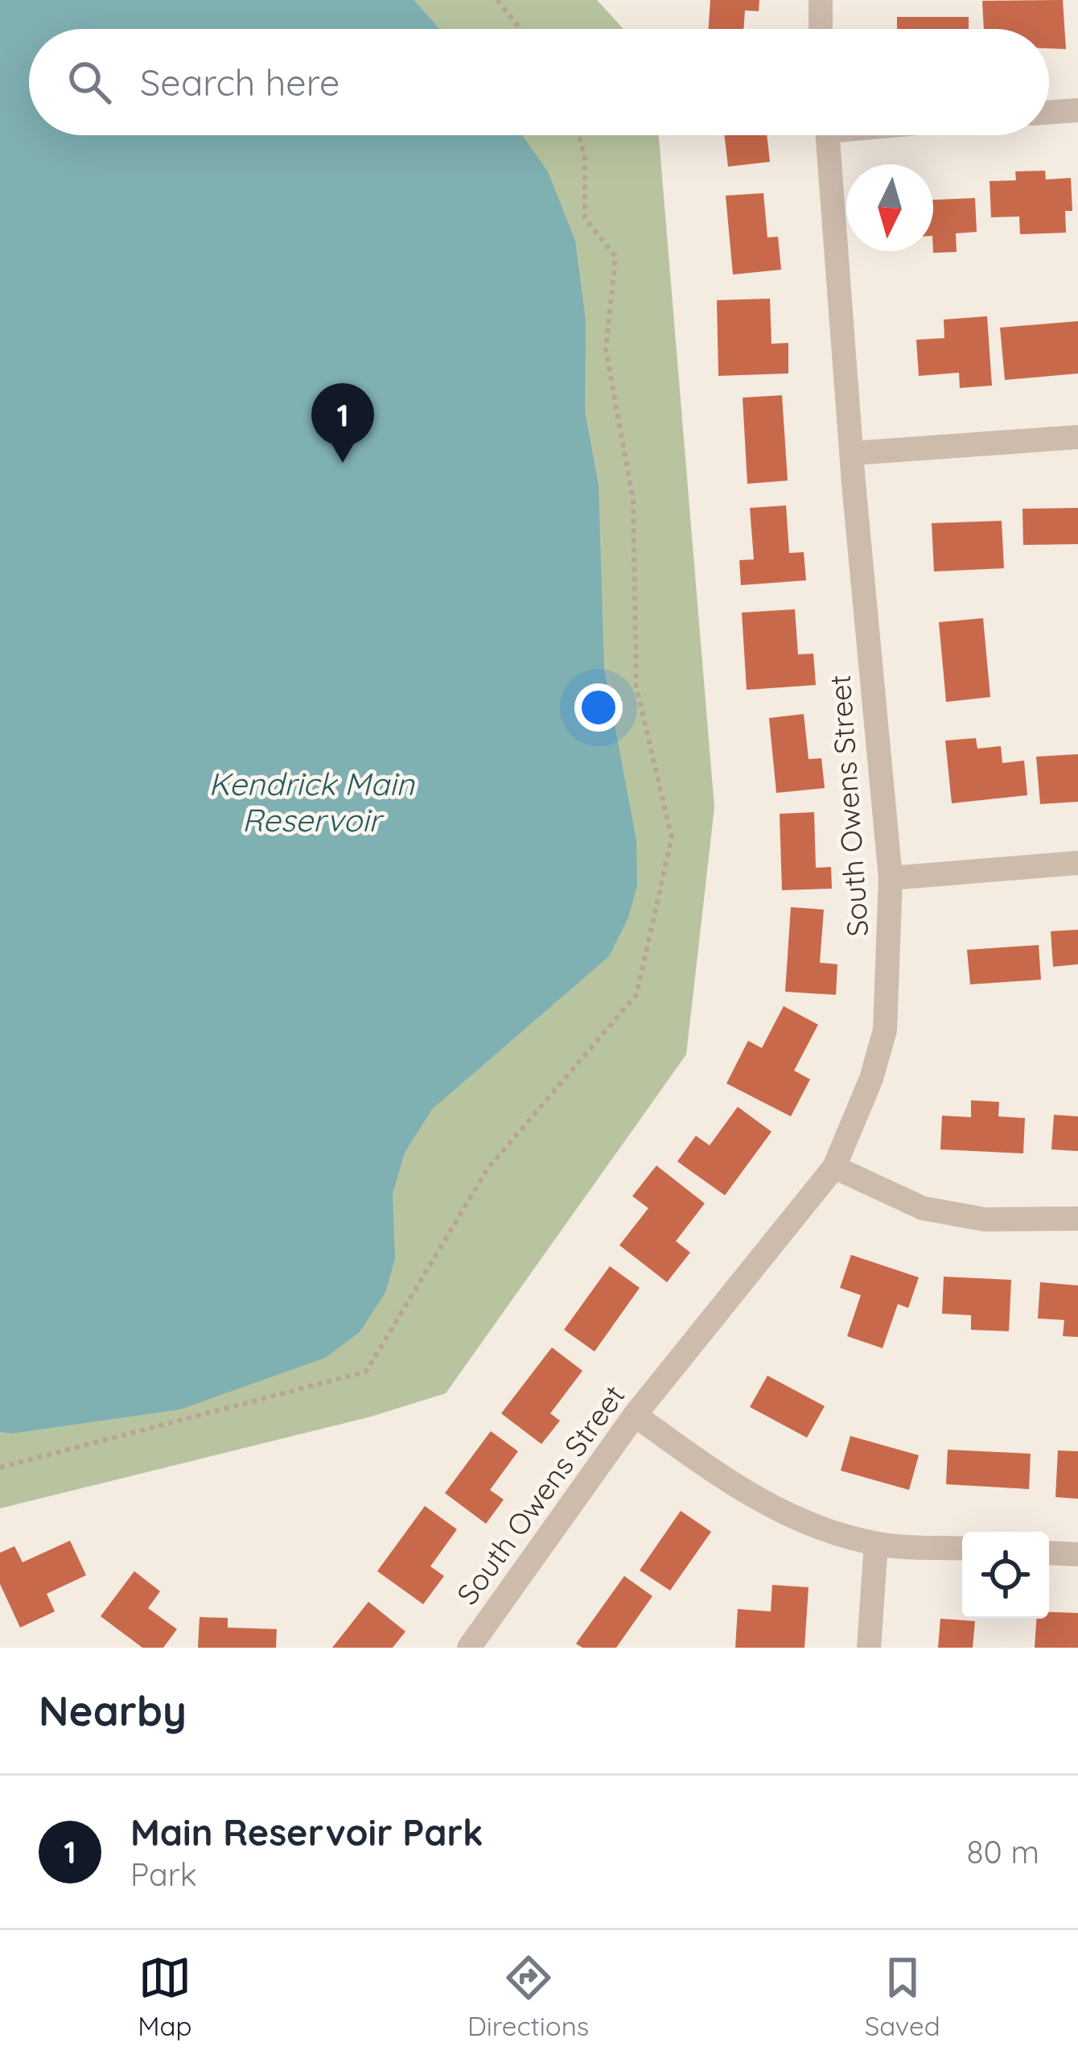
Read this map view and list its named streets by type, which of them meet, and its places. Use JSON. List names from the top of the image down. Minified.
{"streets":{"street":["South Owens Street"]},"water":["Kendrick Main Reservoir"],"north":"bottom","page":{"search":"Search here","pins":"1","heading":"Nearby","list":[{"mark":"1","name":"Main Reservoir Park","note":"Park","value":"80 m"}],"nav":["Map","Directions","Saved"]}}
